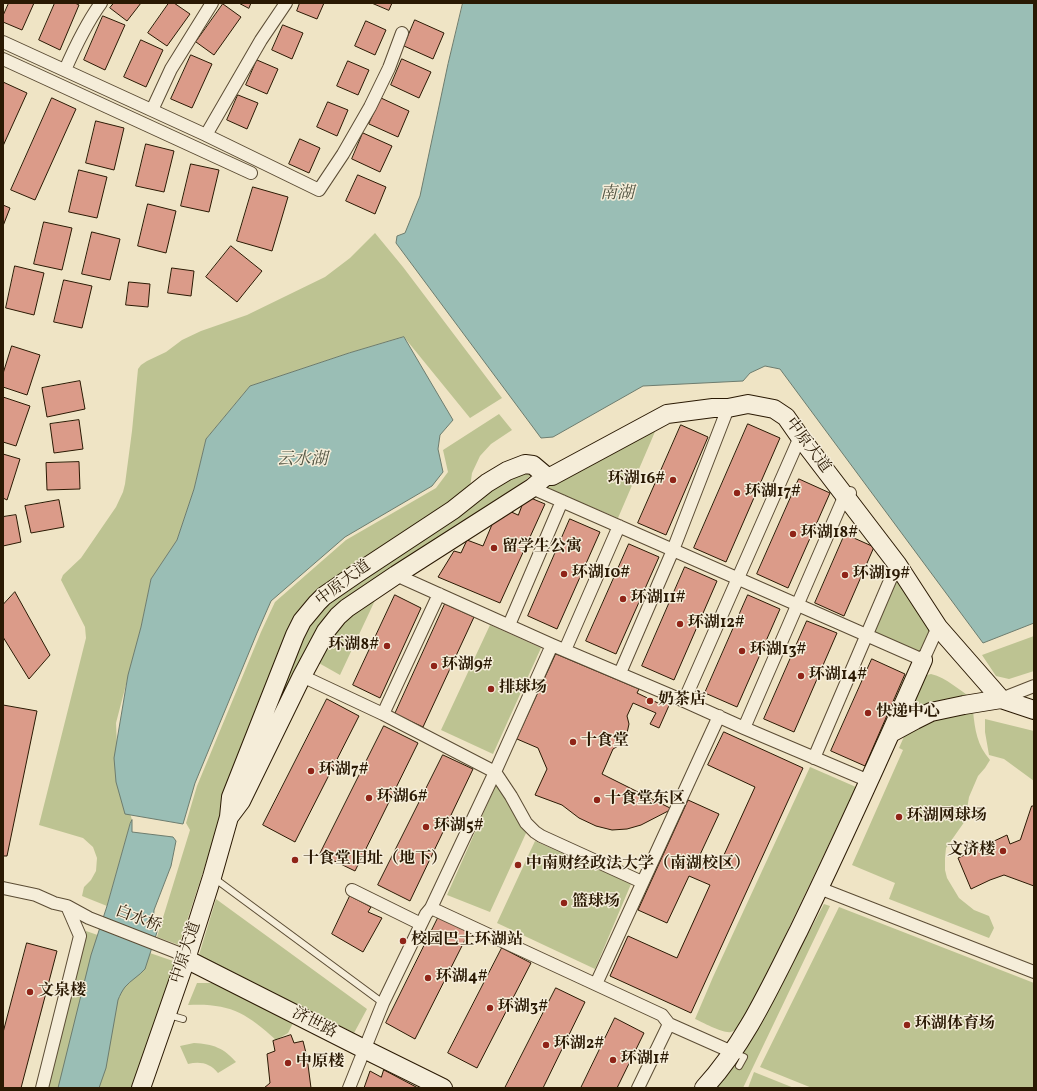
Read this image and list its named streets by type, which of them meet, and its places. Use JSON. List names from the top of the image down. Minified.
{"streets":{"main road":["中原大道","济世路"],"street":["白水桥"]},"crossings":[["中原大道","白水桥"],["中原大道","济世路"],["白水桥","济世路"]],"water":["南湖","云水湖"],"places":["环湖16#","环湖17#","环湖18#","留学生公寓","环湖10#","环湖19#","环湖11#","环湖12#","环湖8#","环湖13#","环湖9#","环湖14#","排球场","奶茶店","快递中心","十食堂","环湖7#","环湖6#","十食堂东区","环湖网球场","环湖5#","文济楼","十食堂旧址（地下）","中南财经政法大学（南湖校区）","篮球场","校园巴士环湖站","环湖4#","文泉楼","环湖3#","环湖体育场","环湖2#","环湖1#","中原楼"]}
